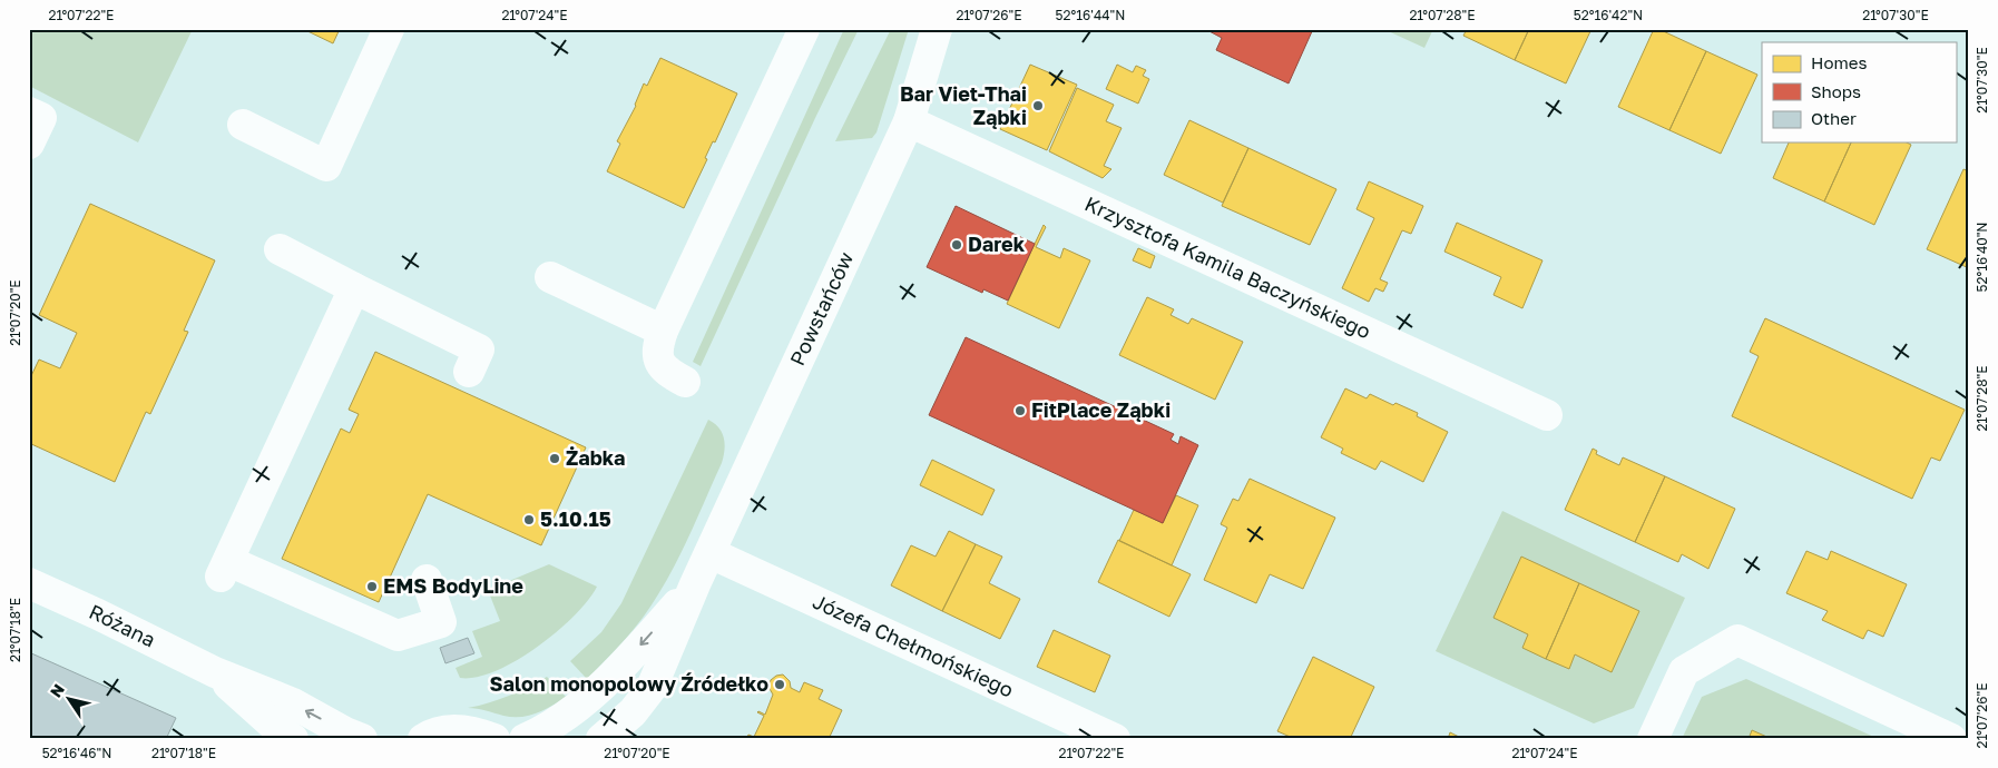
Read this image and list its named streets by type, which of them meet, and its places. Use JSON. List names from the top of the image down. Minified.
{"streets":{"street":["Krzysztofa Kamila Baczyńskiego","Powstańców","Różana","Józefa Chełmońskiego"]},"crossings":[["Krzysztofa Kamila Baczyńskiego","Powstańców"],["Powstańców","Józefa Chełmońskiego"]],"places":["Bar Viet-Thai Ząbki","Darek","FitPlace Ząbki","Żabka","5.10.15","EMS BodyLine","Salon monopolowy Źródełko"],"legend":["Homes","Shops","Other"],"north":"top left","coordinates":["21°07'22\"E","21°07'24\"E","21°07'26\"E","52°16'44\"N","21°07'28\"E","52°16'42\"N","21°07'30\"E","52°16'40\"N","21°07'20\"E","21°07'18\"E","52°16'46\"N"]}
